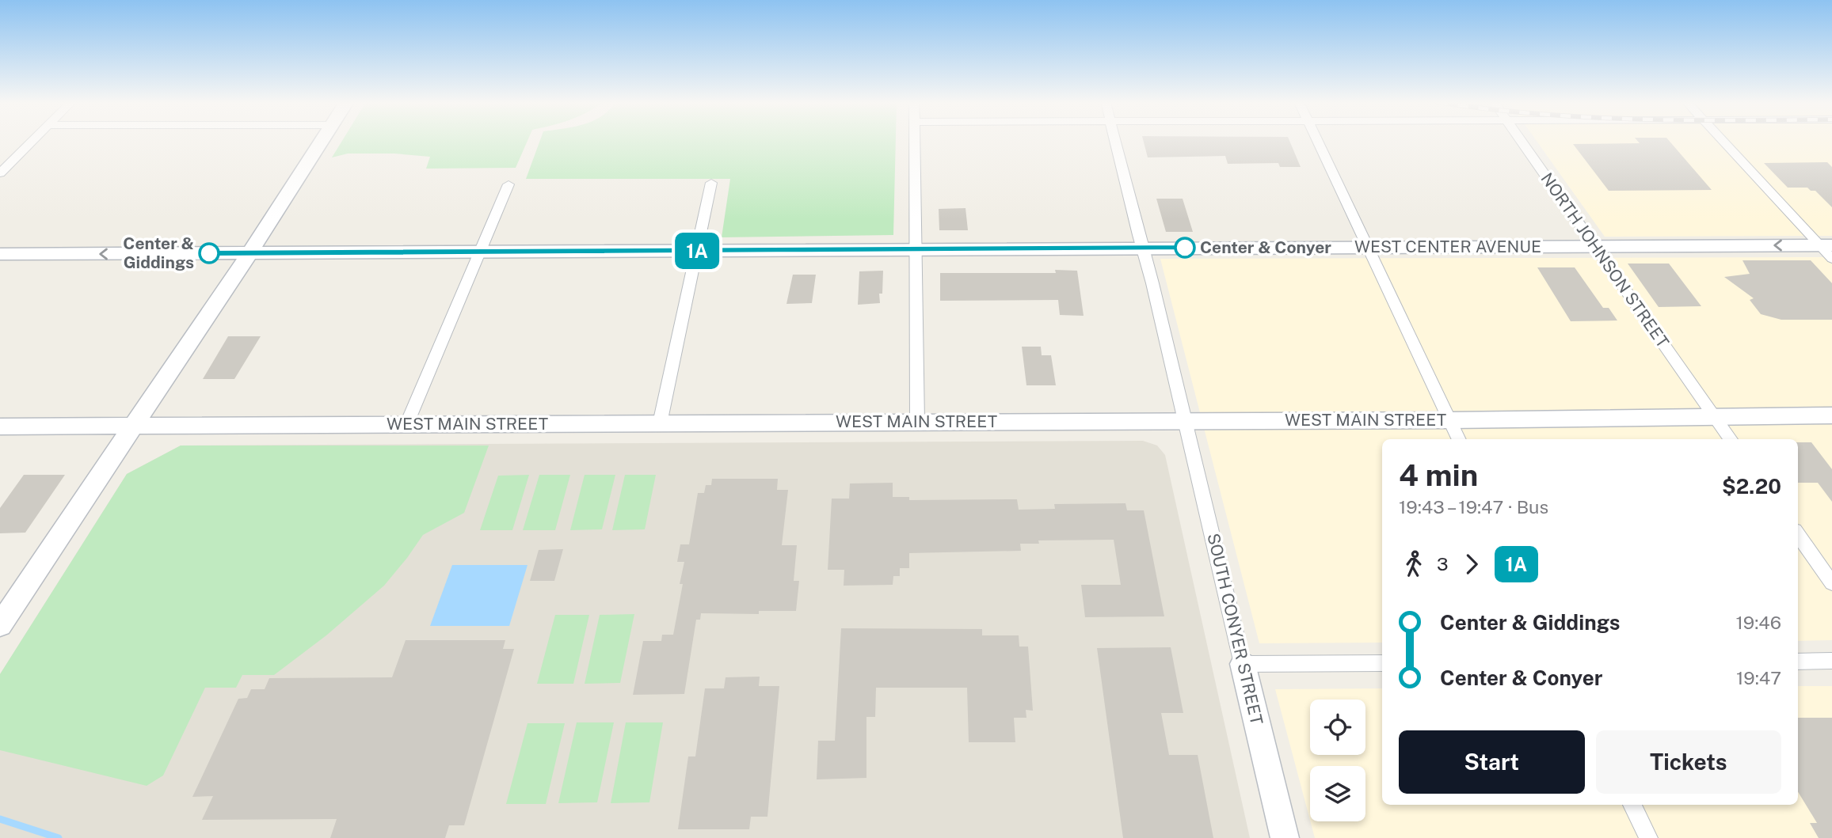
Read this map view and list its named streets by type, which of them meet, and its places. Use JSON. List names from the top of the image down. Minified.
{"streets":{"street":["WEST CENTER AVENUE","NORTH JOHNSON STREET","WEST MAIN STREET","SOUTH CONYER STREET"]},"crossings":[["WEST CENTER AVENUE","NORTH JOHNSON STREET"],["WEST CENTER AVENUE","SOUTH CONYER STREET"],["NORTH JOHNSON STREET","WEST MAIN STREET"],["WEST MAIN STREET","SOUTH CONYER STREET"]],"places":["Center & Conyer","Center & Giddings"],"lines":["bus line 1A"],"page":{"on_map":"1A","heading":["4 min","19:43 – 19:47 · Bus","$2.20"],"legs":["3","1A"],"list":[{"name":"Center & Giddings","value":"19:46"},{"name":"Center & Conyer","value":"19:47"}],"buttons":["Start","Tickets"]}}
